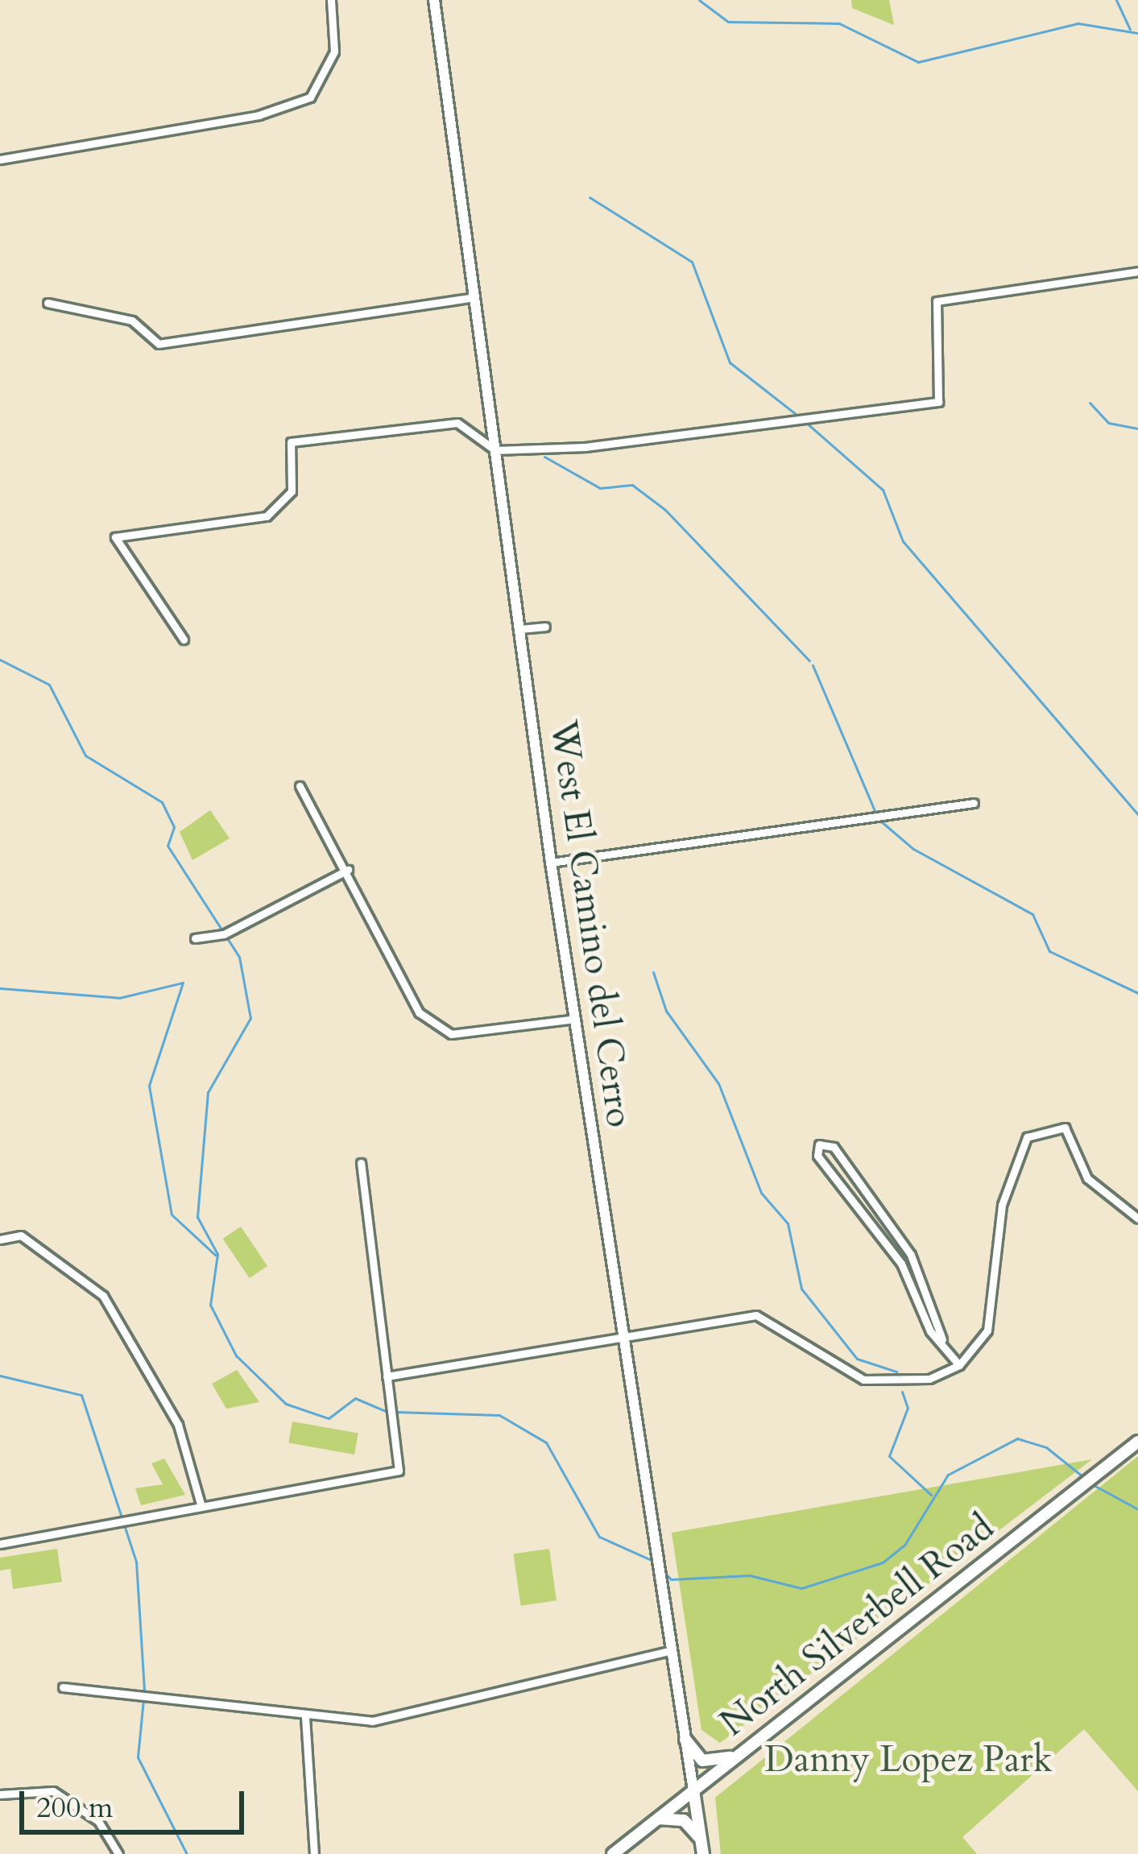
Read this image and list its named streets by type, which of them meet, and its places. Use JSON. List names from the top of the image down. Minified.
{"streets":{"main road":["West El Camino del Cerro","North Silverbell Road"]},"crossings":[["West El Camino del Cerro","North Silverbell Road"]],"parks":["Danny Lopez Park"],"scale_bar":"200 m"}
